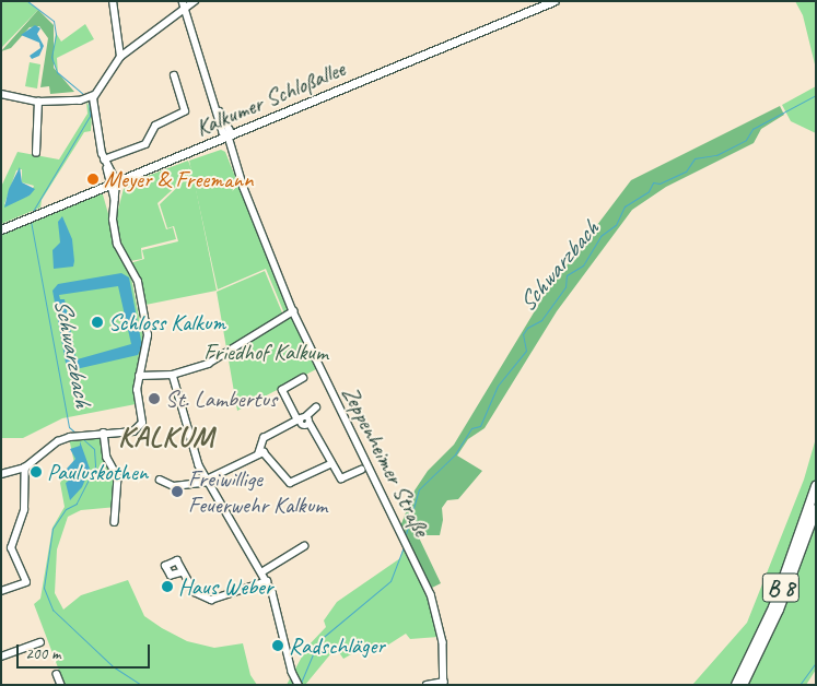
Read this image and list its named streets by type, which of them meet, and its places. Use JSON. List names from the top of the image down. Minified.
{"streets":{"highway":["B 8"],"main road":["Kalkumer Schloßallee"],"street":["Zeppenheimer Straße"]},"crossings":[["Kalkumer Schloßallee","Zeppenheimer Straße"]],"districts":["KALKUM"],"water":["Schwarzbach"],"parks":["Friedhof Kalkum"],"places":["Meyer & Freemann","Schloss Kalkum","St. Lambertus","Pauluskothen","Freiwillige Feuerwehr Kalkum","Haus Weber","Radschläger"],"scale_bar":"200 m"}
